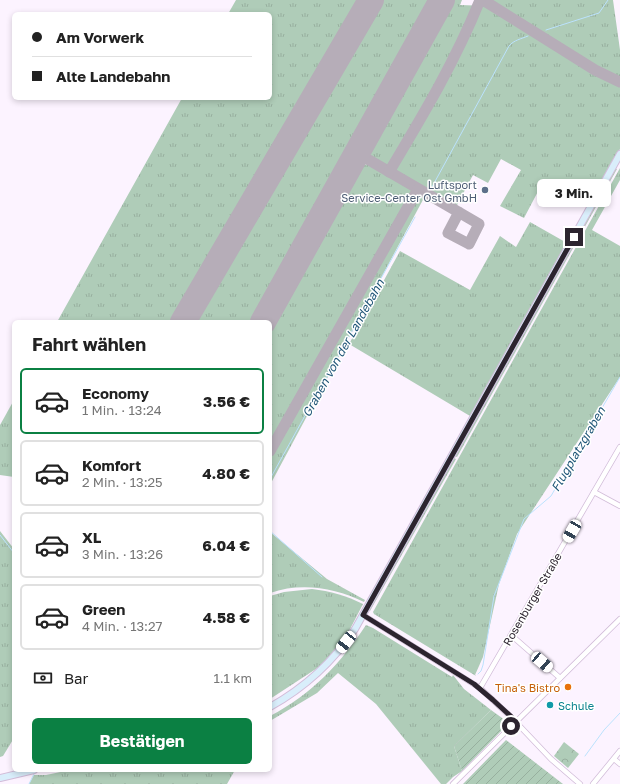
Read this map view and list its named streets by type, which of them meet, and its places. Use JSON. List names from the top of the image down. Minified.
{"streets":{"street":["Rosenburger Straße"]},"water":["Graben von der Landebahn","Flugplatzgraben"],"places":["Luftsport Service-Center Ost GmbH","Tina's Bistro","Schule"],"page":{"banner":["Am Vorwerk","Alte Landebahn"],"bubble":"3 Min.","heading":"Fahrt wählen","list":[{"name":"Economy","note":"1 Min. · 13:24","value":"3.56 €"},{"name":"Komfort","note":"2 Min. · 13:25","value":"4.80 €"},{"name":"XL","note":"3 Min. · 13:26","value":"6.04 €"},{"name":"Green","note":"4 Min. · 13:27","value":"4.58 €"}],"pay":["Bar","1.1 km"],"buttons":"Bestätigen"}}
